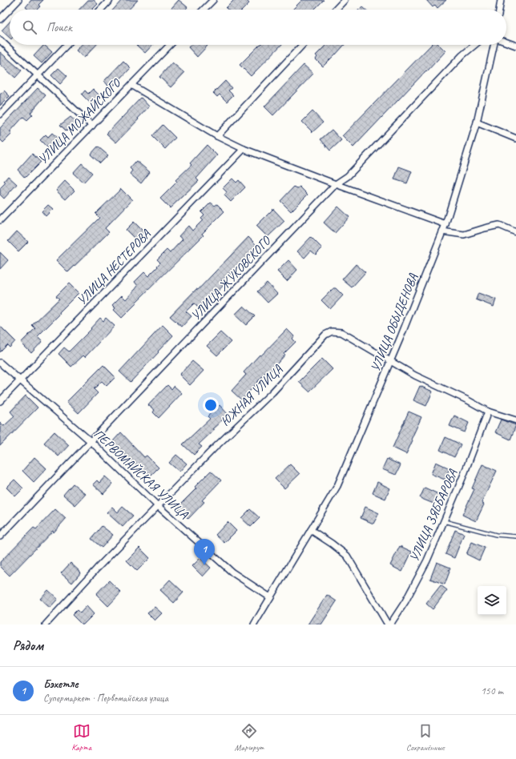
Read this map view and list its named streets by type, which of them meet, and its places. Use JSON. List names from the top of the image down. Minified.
{"streets":{"street":["УЛИЦА МОЖАЙСКОГО","УЛИЦА НЕСТЕРОВА","УЛИЦА ЖУКОВСКОГО","УЛИЦА ОБЫДЕНОВА","ЮЖНАЯ УЛИЦА","ПЕРВОМАЙСКАЯ УЛИЦА","УЛИЦА ЗЯББАРОВА"]},"crossings":[["УЛИЦА НЕСТЕРОВА","ПЕРВОМАЙСКАЯ УЛИЦА"],["УЛИЦА ЖУКОВСКОГО","ПЕРВОМАЙСКАЯ УЛИЦА"],["УЛИЦА ОБЫДЕНОВА","ЮЖНАЯ УЛИЦА"],["УЛИЦА ОБЫДЕНОВА","ПЕРВОМАЙСКАЯ УЛИЦА"],["ЮЖНАЯ УЛИЦА","ПЕРВОМАЙСКАЯ УЛИЦА"],["ЮЖНАЯ УЛИЦА","УЛИЦА ЗЯББАРОВА"]],"page":{"search":"Поиск","pins":"1","heading":"Рядом","list":[{"mark":"1","name":"Бэхетле","note":"Супермаркет · Первомайская улица","value":"150 m"}],"nav":["Карта","Маршрут","Сохранённые"]}}
